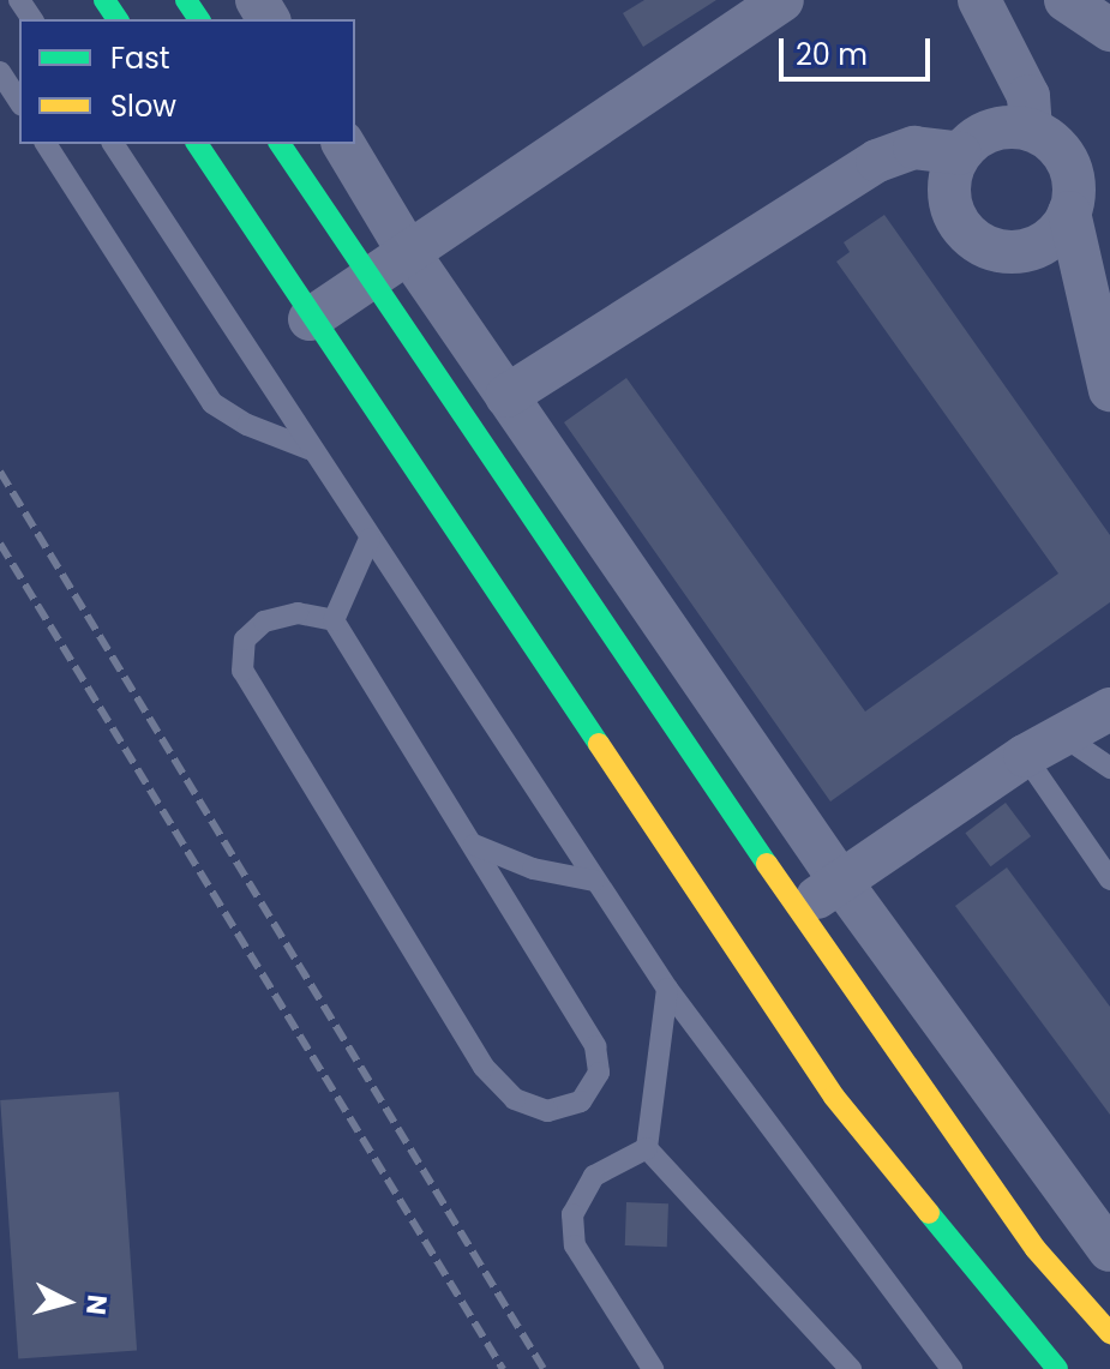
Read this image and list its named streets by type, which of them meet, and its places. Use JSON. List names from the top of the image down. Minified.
{"legend":["Fast","Slow"],"scale_bar":"20 m","north":"right"}
